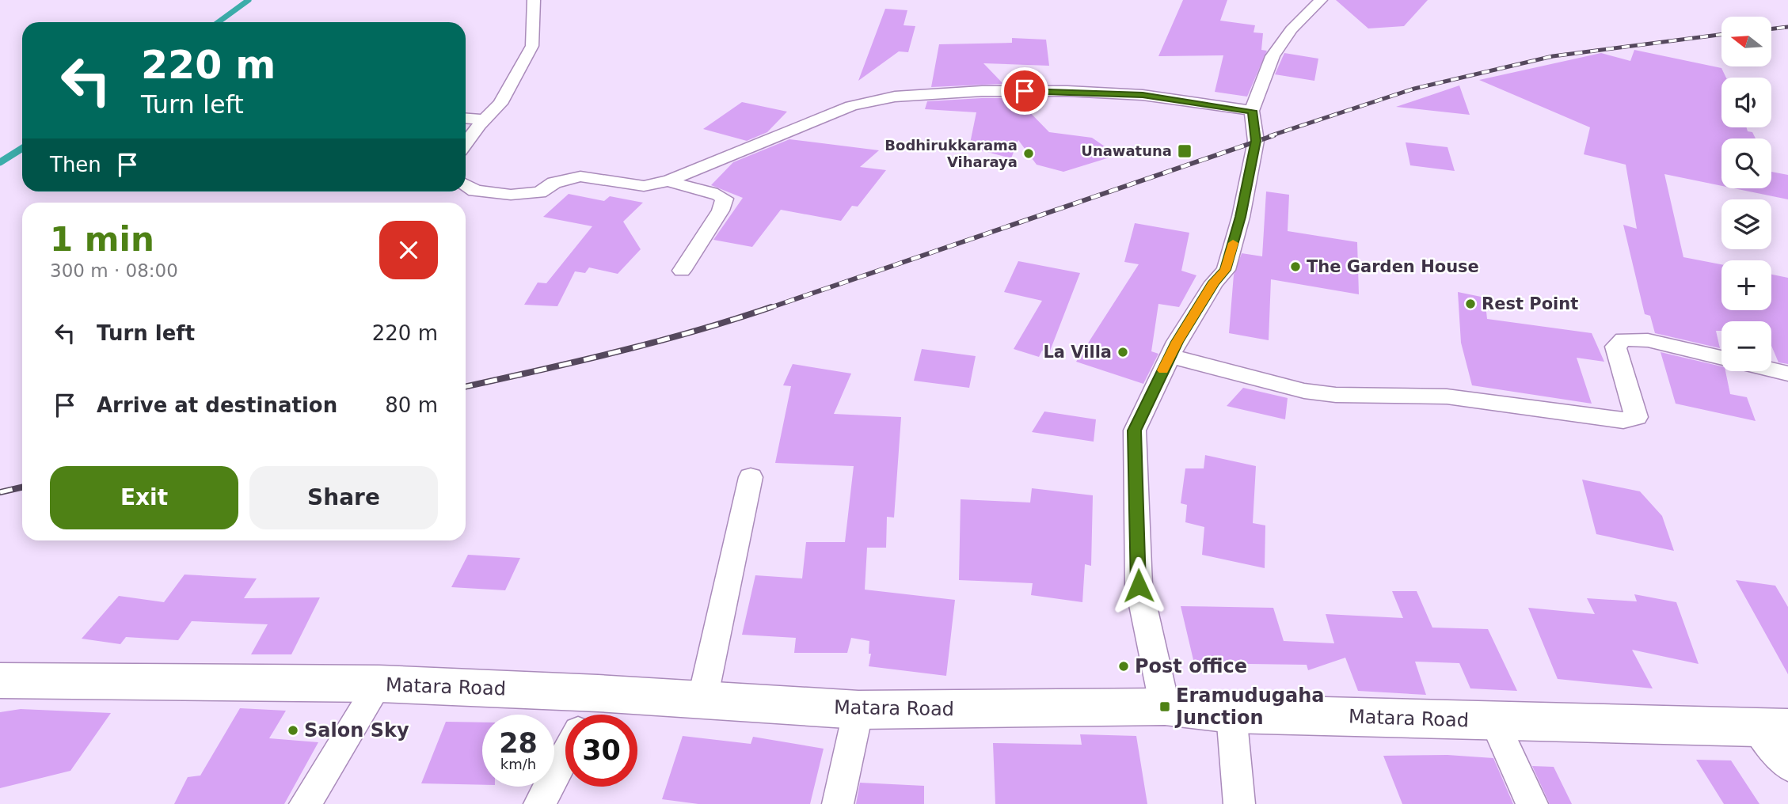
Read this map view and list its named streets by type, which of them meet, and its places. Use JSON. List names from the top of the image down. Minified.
{"streets":{"highway":["Matara Road"]},"places":{"transit":["Unawatuna","Eramudugaha Junction"],"other":["Bodhirukkarama Viharaya","The Garden House","Rest Point","La Villa","Post office","Salon Sky"]},"north":"left","page":{"map_buttons":["+","−"],"turn":["220 m","Turn left"],"then":"Then","heading":["1 min","300 m · 08:00"],"list":[{"name":"Turn left","value":"220 m"},{"name":"Arrive at destination","value":"80 m"}],"buttons":["Exit","Share"],"speed":"28 km/h","limit":"30"}}
